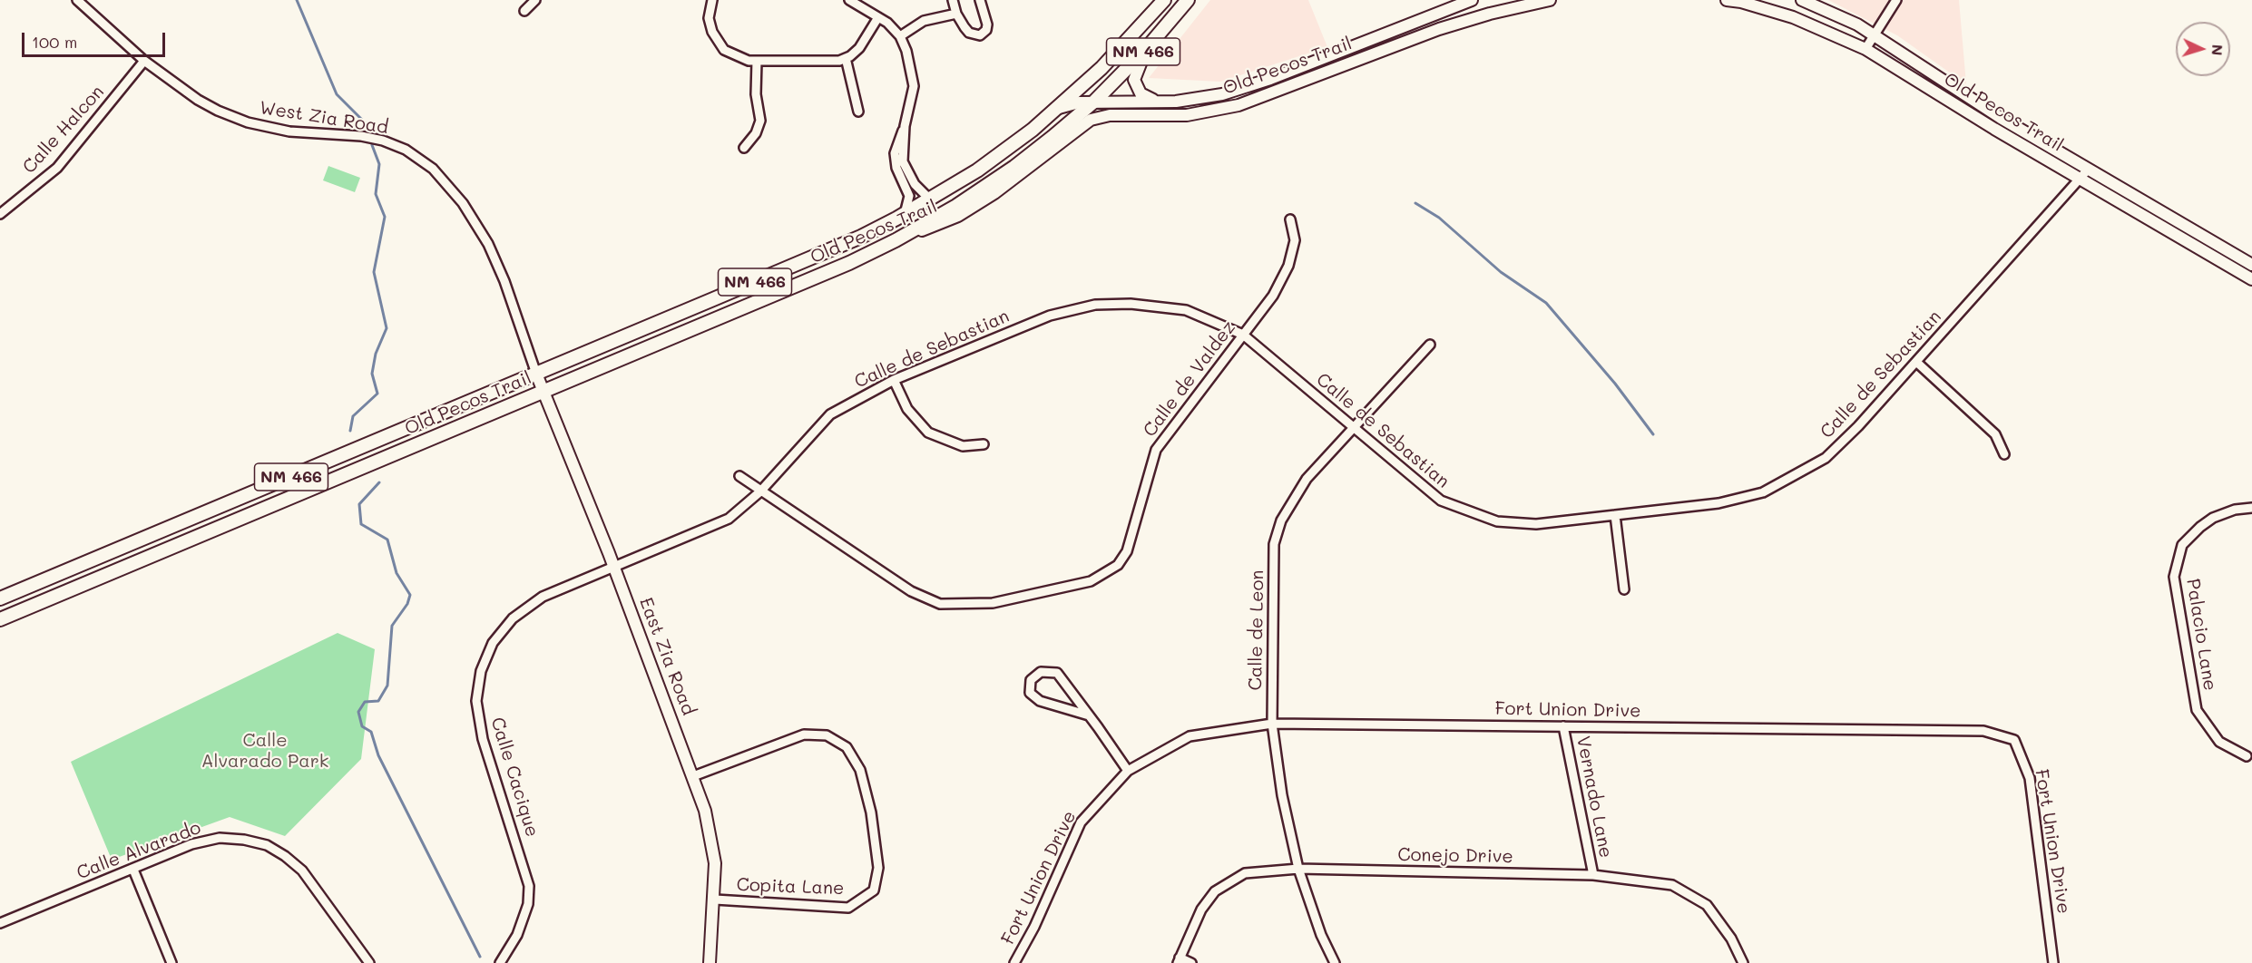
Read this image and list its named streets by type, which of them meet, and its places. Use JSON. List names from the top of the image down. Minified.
{"streets":{"main road":["NM 466","Old Pecos Trail","East Zia Road"],"street":["West Zia Road","Calle Halcon","Calle de Sebastian","Calle de Valdez","Calle de Leon","Palacio Lane","Fort Union Drive","Calle Cacique","Vernado Lane","Calle Alvarado","Conejo Drive","Copita Lane"]},"crossings":[["NM 466","Old Pecos Trail"],["Old Pecos Trail","West Zia Road"],["Old Pecos Trail","Calle de Sebastian"],["Old Pecos Trail","East Zia Road"],["West Zia Road","Calle Halcon"],["West Zia Road","East Zia Road"],["Calle de Sebastian","Calle de Valdez"],["Calle de Sebastian","Calle de Leon"],["Calle de Sebastian","East Zia Road"],["Calle de Sebastian","Calle Cacique"],["Calle de Leon","Fort Union Drive"],["Calle de Leon","Conejo Drive"],["East Zia Road","Calle Cacique"],["East Zia Road","Copita Lane"],["Fort Union Drive","Vernado Lane"],["Vernado Lane","Conejo Drive"]],"parks":["Calle Alvarado Park"],"scale_bar":"100 m","north":"right"}
